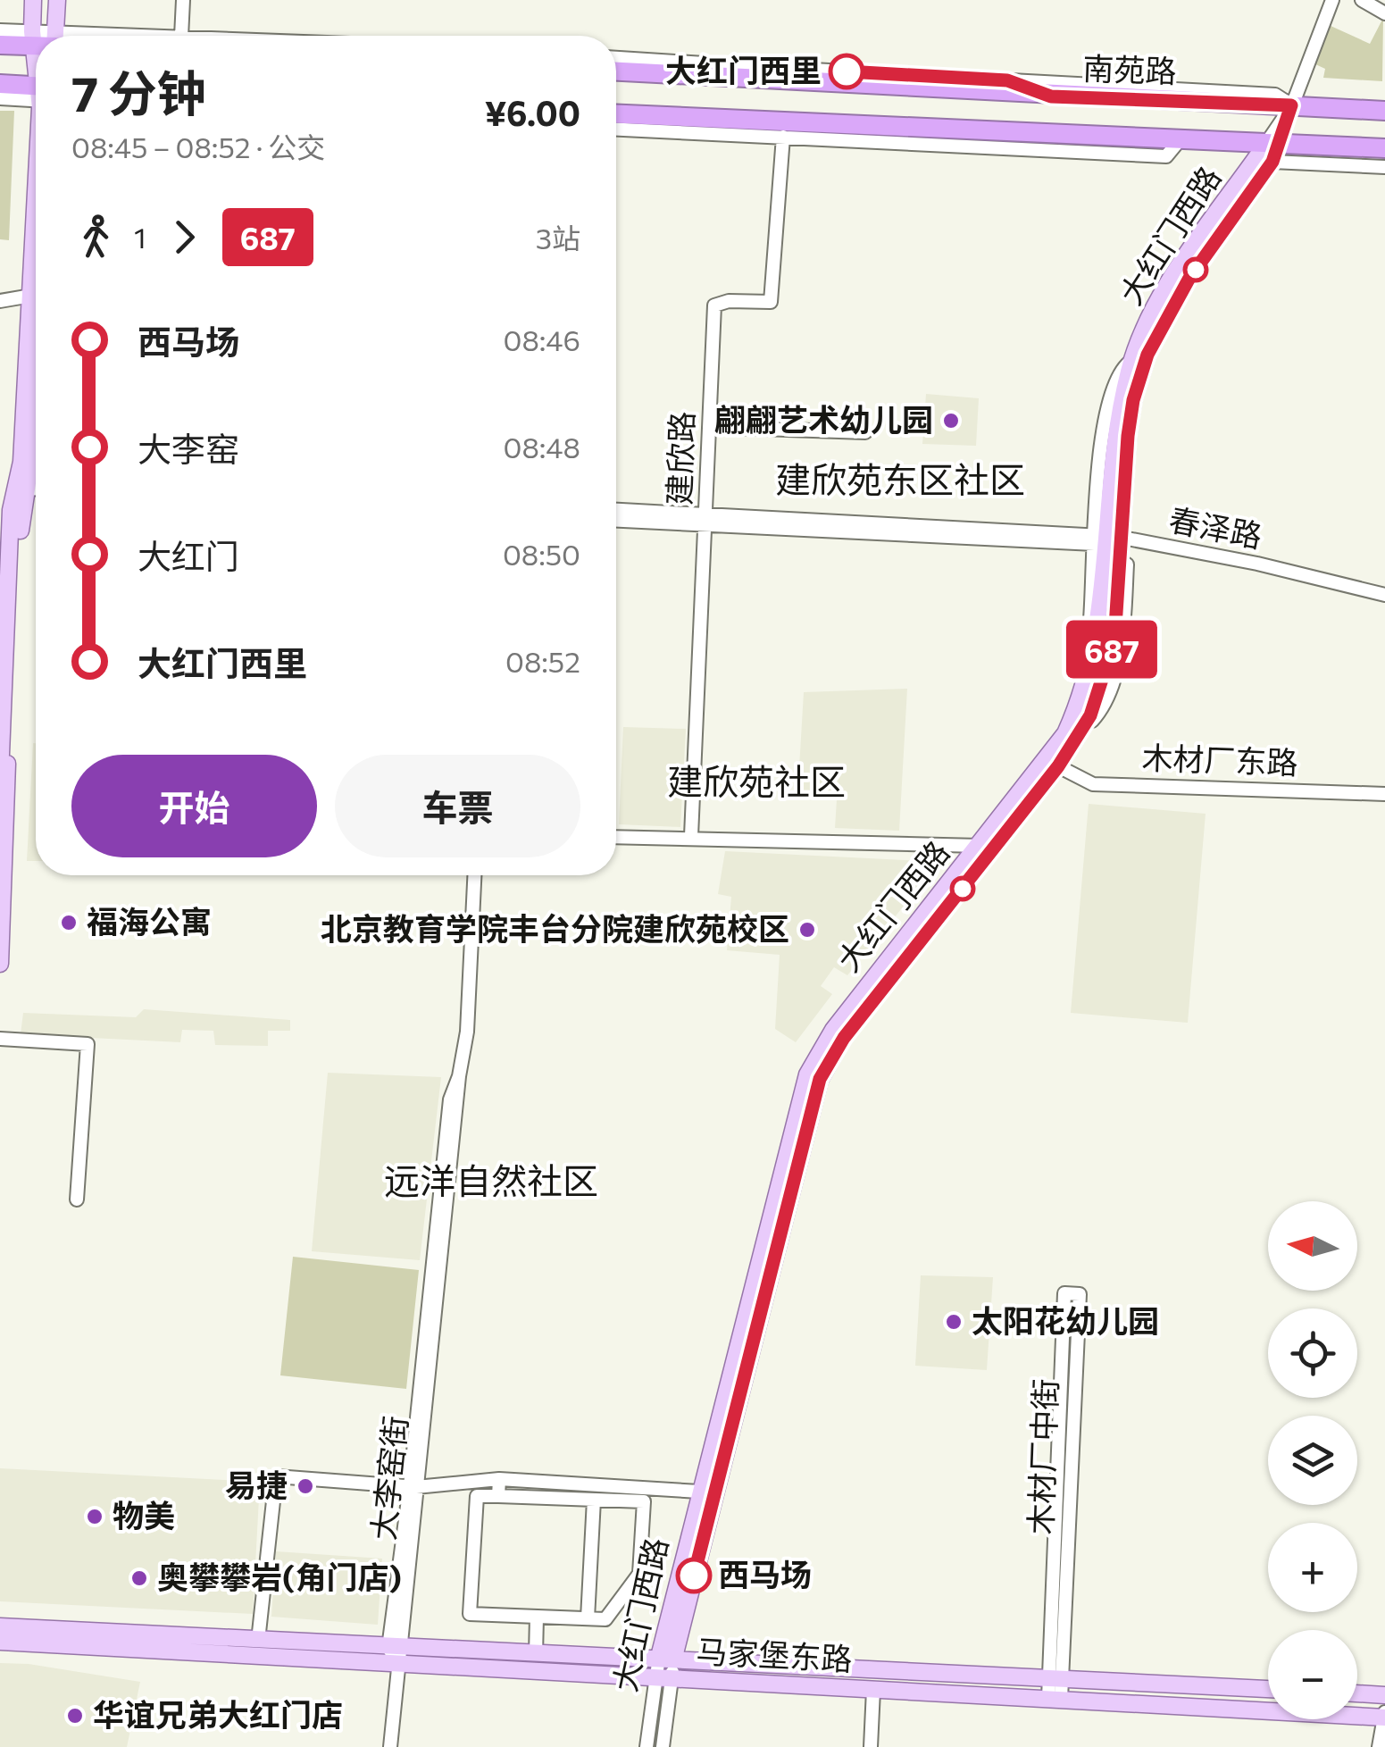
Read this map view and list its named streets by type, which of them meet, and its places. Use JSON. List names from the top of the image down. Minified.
{"streets":{"highway":["南苑路"],"main road":["大红门西路","马家堡东路"],"street":["建欣路","春泽路","木材厂东路","木材厂中街","大李窑街"]},"crossings":[["大红门西路","春泽路"],["大红门西路","木材厂东路"],["大红门西路","马家堡东路"],["建欣路","春泽路"],["木材厂中街","马家堡东路"],["大李窑街","马家堡东路"]],"districts":["建欣苑东区社区","建欣苑社区","远洋自然社区"],"places":["大红门西里","翩翩艺术幼儿园","福海公寓","北京教育学院丰台分院建欣苑校区","太阳花幼儿园","易捷","物美","西马场","奥攀攀岩(角门店)","华谊兄弟大红门店"],"lines":["bus line 687"],"north":"left","page":{"on_map":"687","heading":["7 分钟","08:45 – 08:52 · 公交","¥6.00"],"legs":["1","687","3站"],"list":[{"name":"西马场","value":"08:46"},{"name":"大李窑","value":"08:48"},{"name":"大红门","value":"08:50"},{"name":"大红门西里","value":"08:52"}],"buttons":["开始","车票"],"map_buttons":["+","−"]}}
